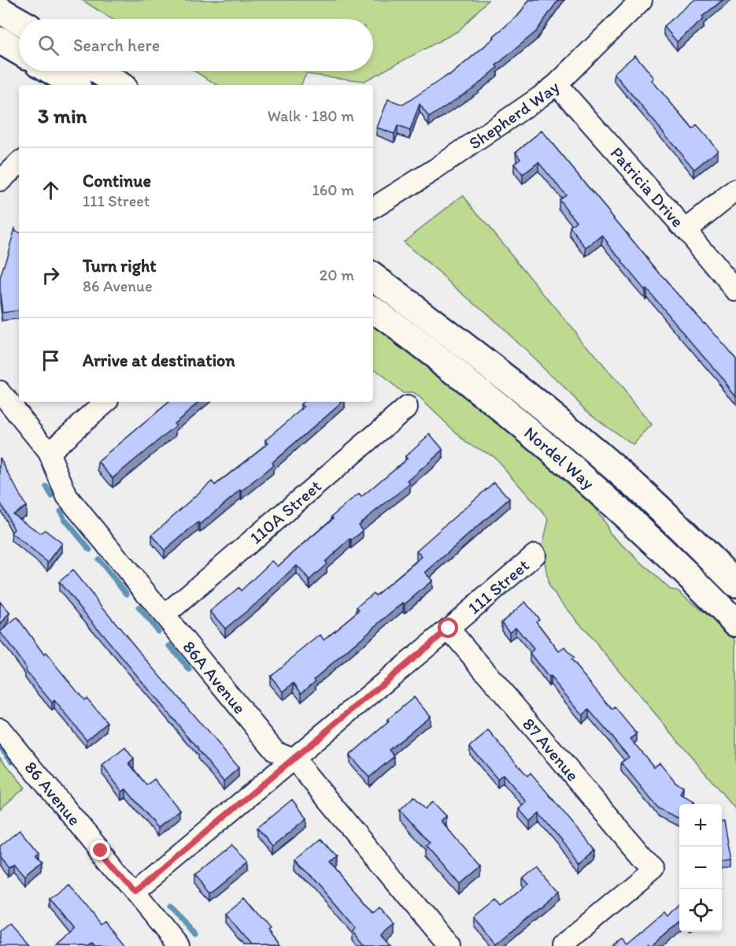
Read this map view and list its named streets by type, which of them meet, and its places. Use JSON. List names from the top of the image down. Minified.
{"streets":{"main road":["Nordel Way"],"street":["Shepherd Way","Patricia Drive","110A Street","111 Street","86A Avenue","87 Avenue","86 Avenue"]},"crossings":[["Shepherd Way","Patricia Drive"],["110A Street","86A Avenue"],["111 Street","86A Avenue"],["111 Street","87 Avenue"],["111 Street","86 Avenue"]],"page":{"search":"Search here","heading":["3 min","Walk · 180 m"],"list":[["Continue","111 Street","160 m"],["Turn right","86 Avenue","20 m"],"Arrive at destination"],"map_buttons":["+","−"]}}
